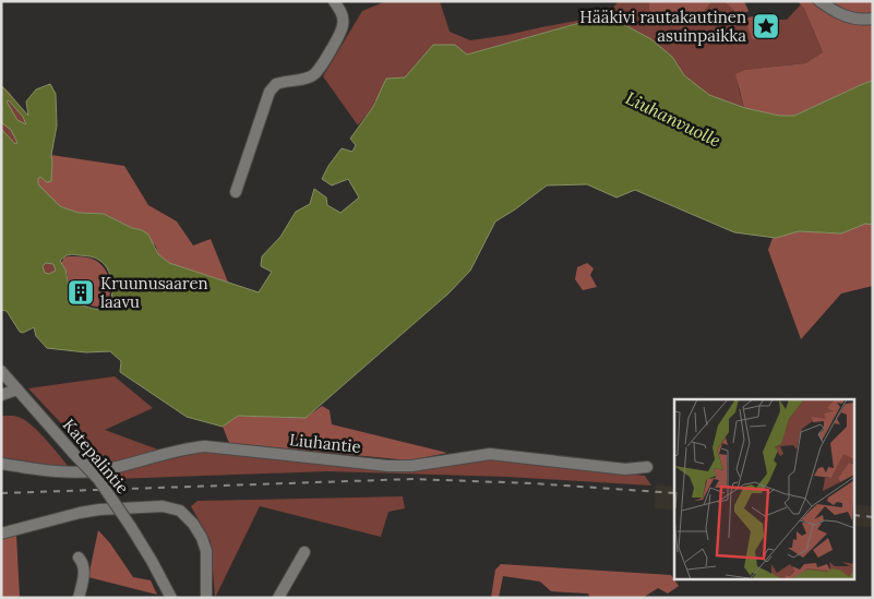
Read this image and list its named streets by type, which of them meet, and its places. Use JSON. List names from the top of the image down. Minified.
{"streets":{"street":["Liuhantie","Katepalintie"]},"water":["Liuhanvuolle"],"places":{"place":["Hääkivi rautakautinen asuinpaikka"],"building":["Kruunusaaren laavu"]}}
